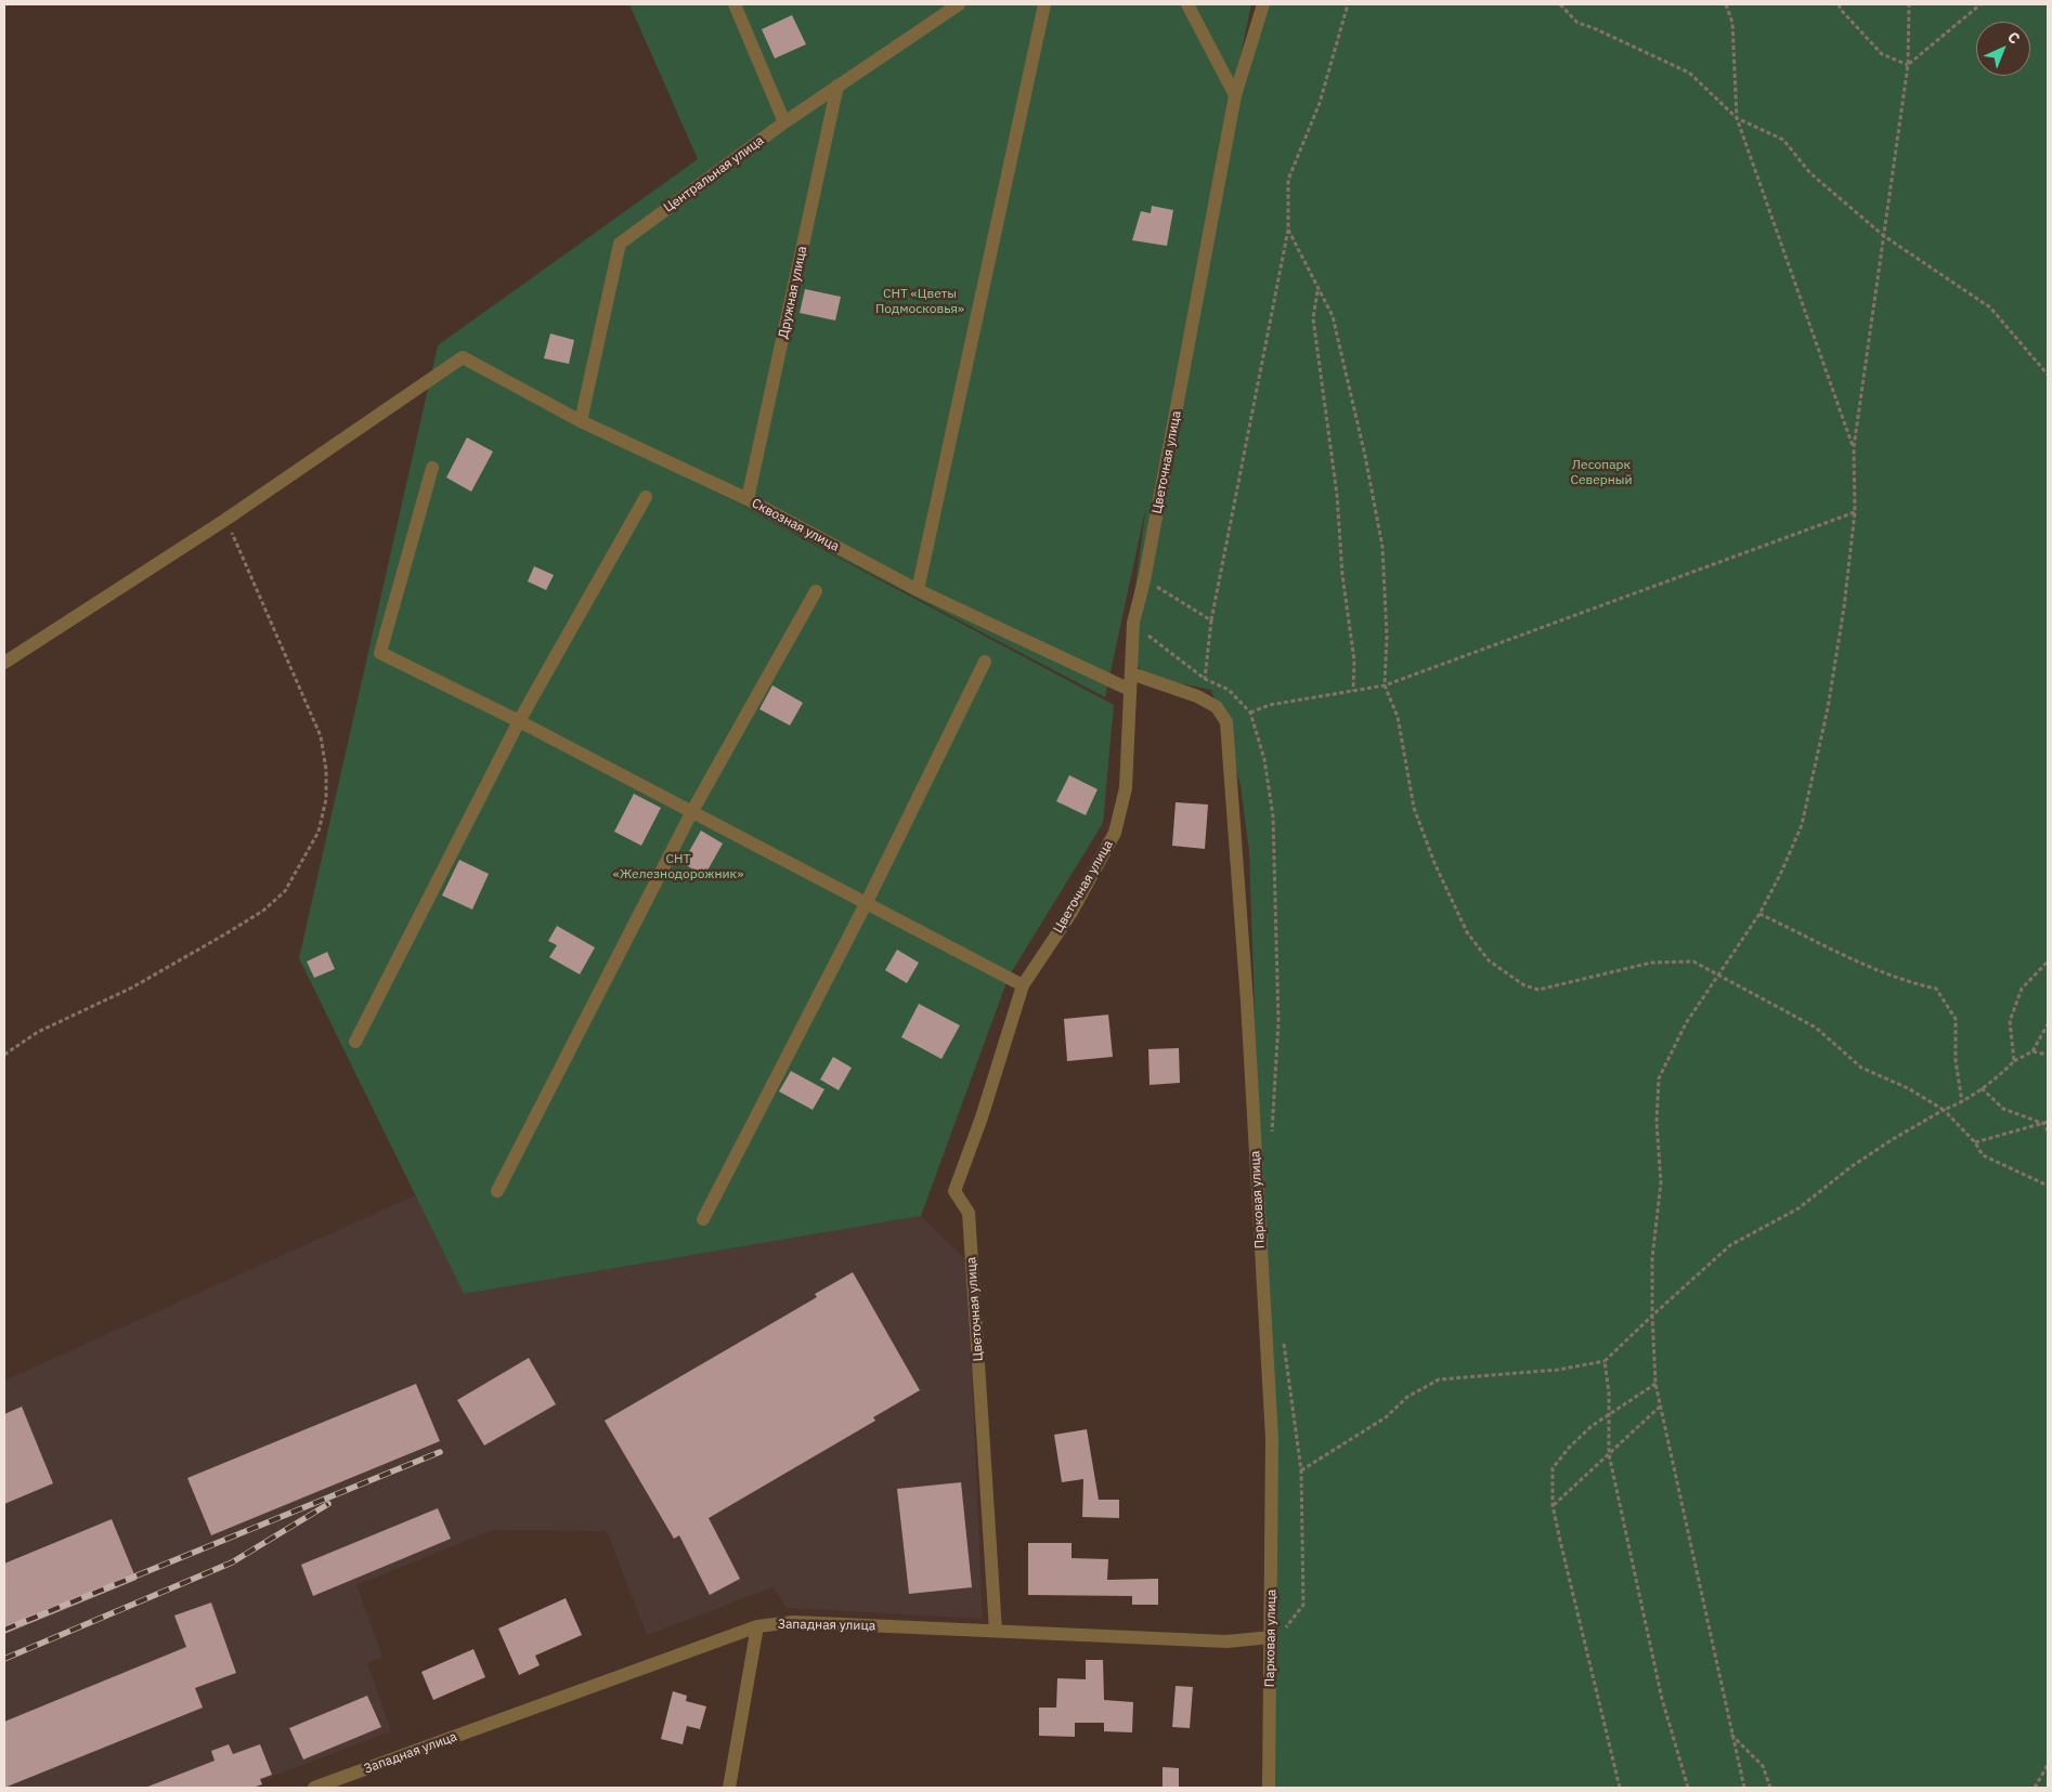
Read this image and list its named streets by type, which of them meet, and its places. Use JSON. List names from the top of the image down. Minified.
{"streets":{"street":["Центральная улица","Дружная улица","Цветочная улица","Сквозная улица","Парковая улица","Западная улица"]},"crossings":[["Центральная улица","Дружная улица"],["Центральная улица","Сквозная улица"],["Дружная улица","Сквозная улица"],["Цветочная улица","Сквозная улица"],["Цветочная улица","Парковая улица"],["Цветочная улица","Западная улица"],["Парковая улица","Западная улица"]],"parks":["СНТ «Цветы Подмосковья»","Лесопарк Северный","СНТ «Железнодорожник»"],"north":"top right"}
